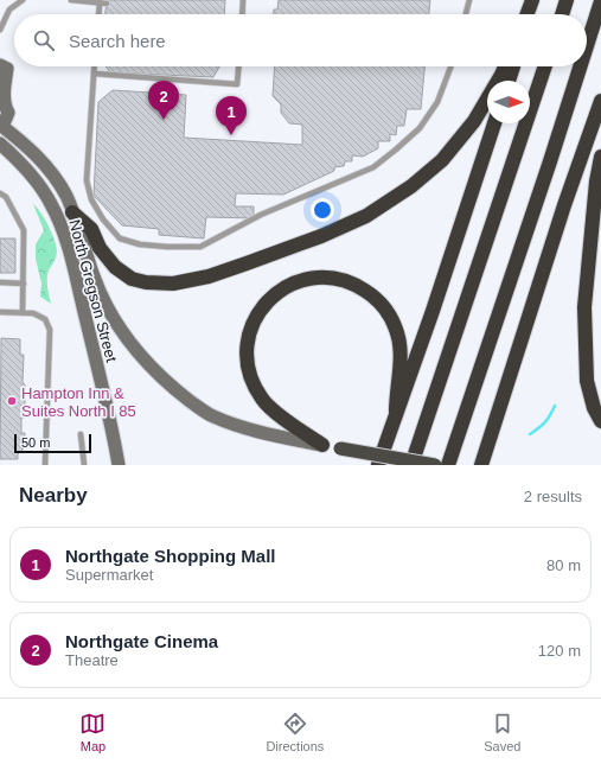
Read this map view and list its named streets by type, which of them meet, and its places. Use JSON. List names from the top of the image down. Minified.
{"streets":{"main road":["North Gregson Street"]},"places":["Hampton Inn & Suites North I 85"],"scale_bar":"50 m","north":"right","page":{"search":"Search here","pins":["2","1"],"scale":"50 m","heading":["Nearby","2 results"],"list":[{"mark":"1","name":"Northgate Shopping Mall","note":"Supermarket","value":"80 m"},{"mark":"2","name":"Northgate Cinema","note":"Theatre","value":"120 m"}],"nav":["Map","Directions","Saved"]}}
